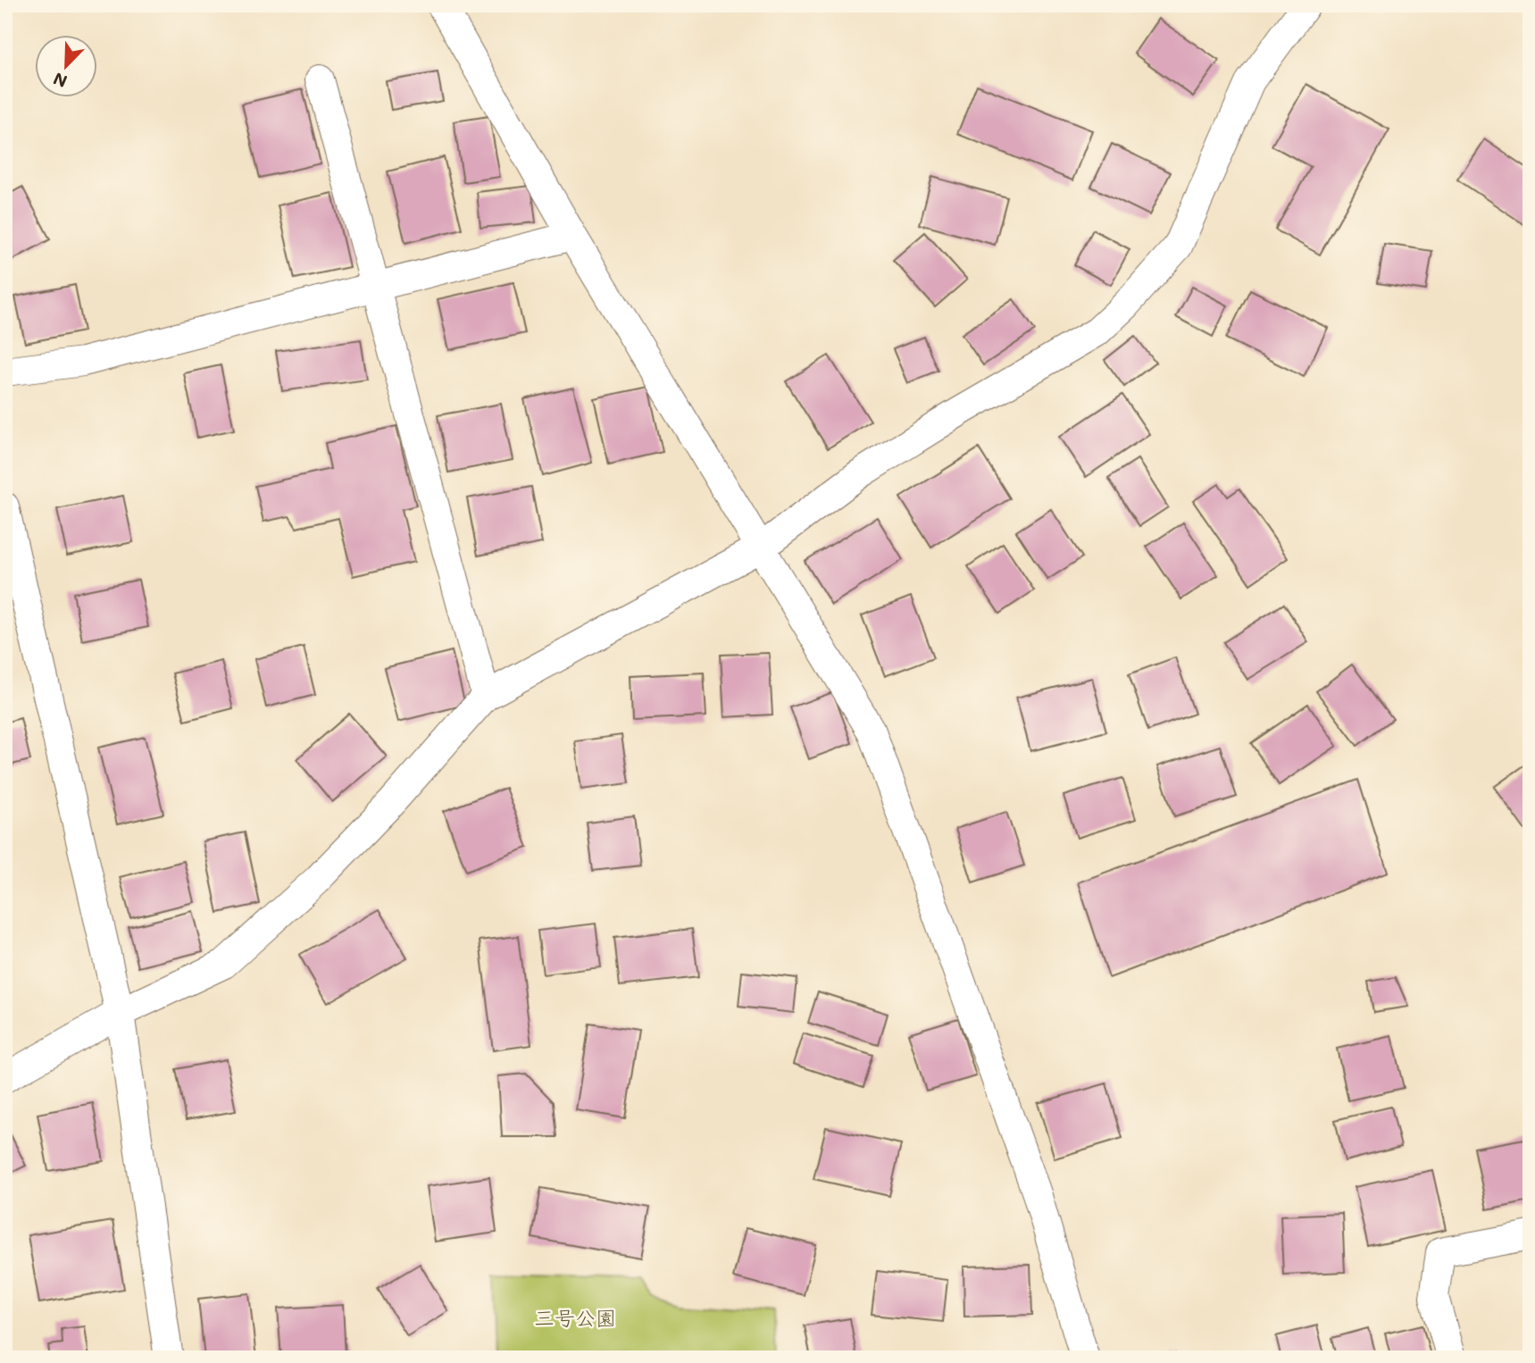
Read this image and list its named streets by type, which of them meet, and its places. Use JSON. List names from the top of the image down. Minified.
{"parks":["三号公園"],"north":"bottom left"}
